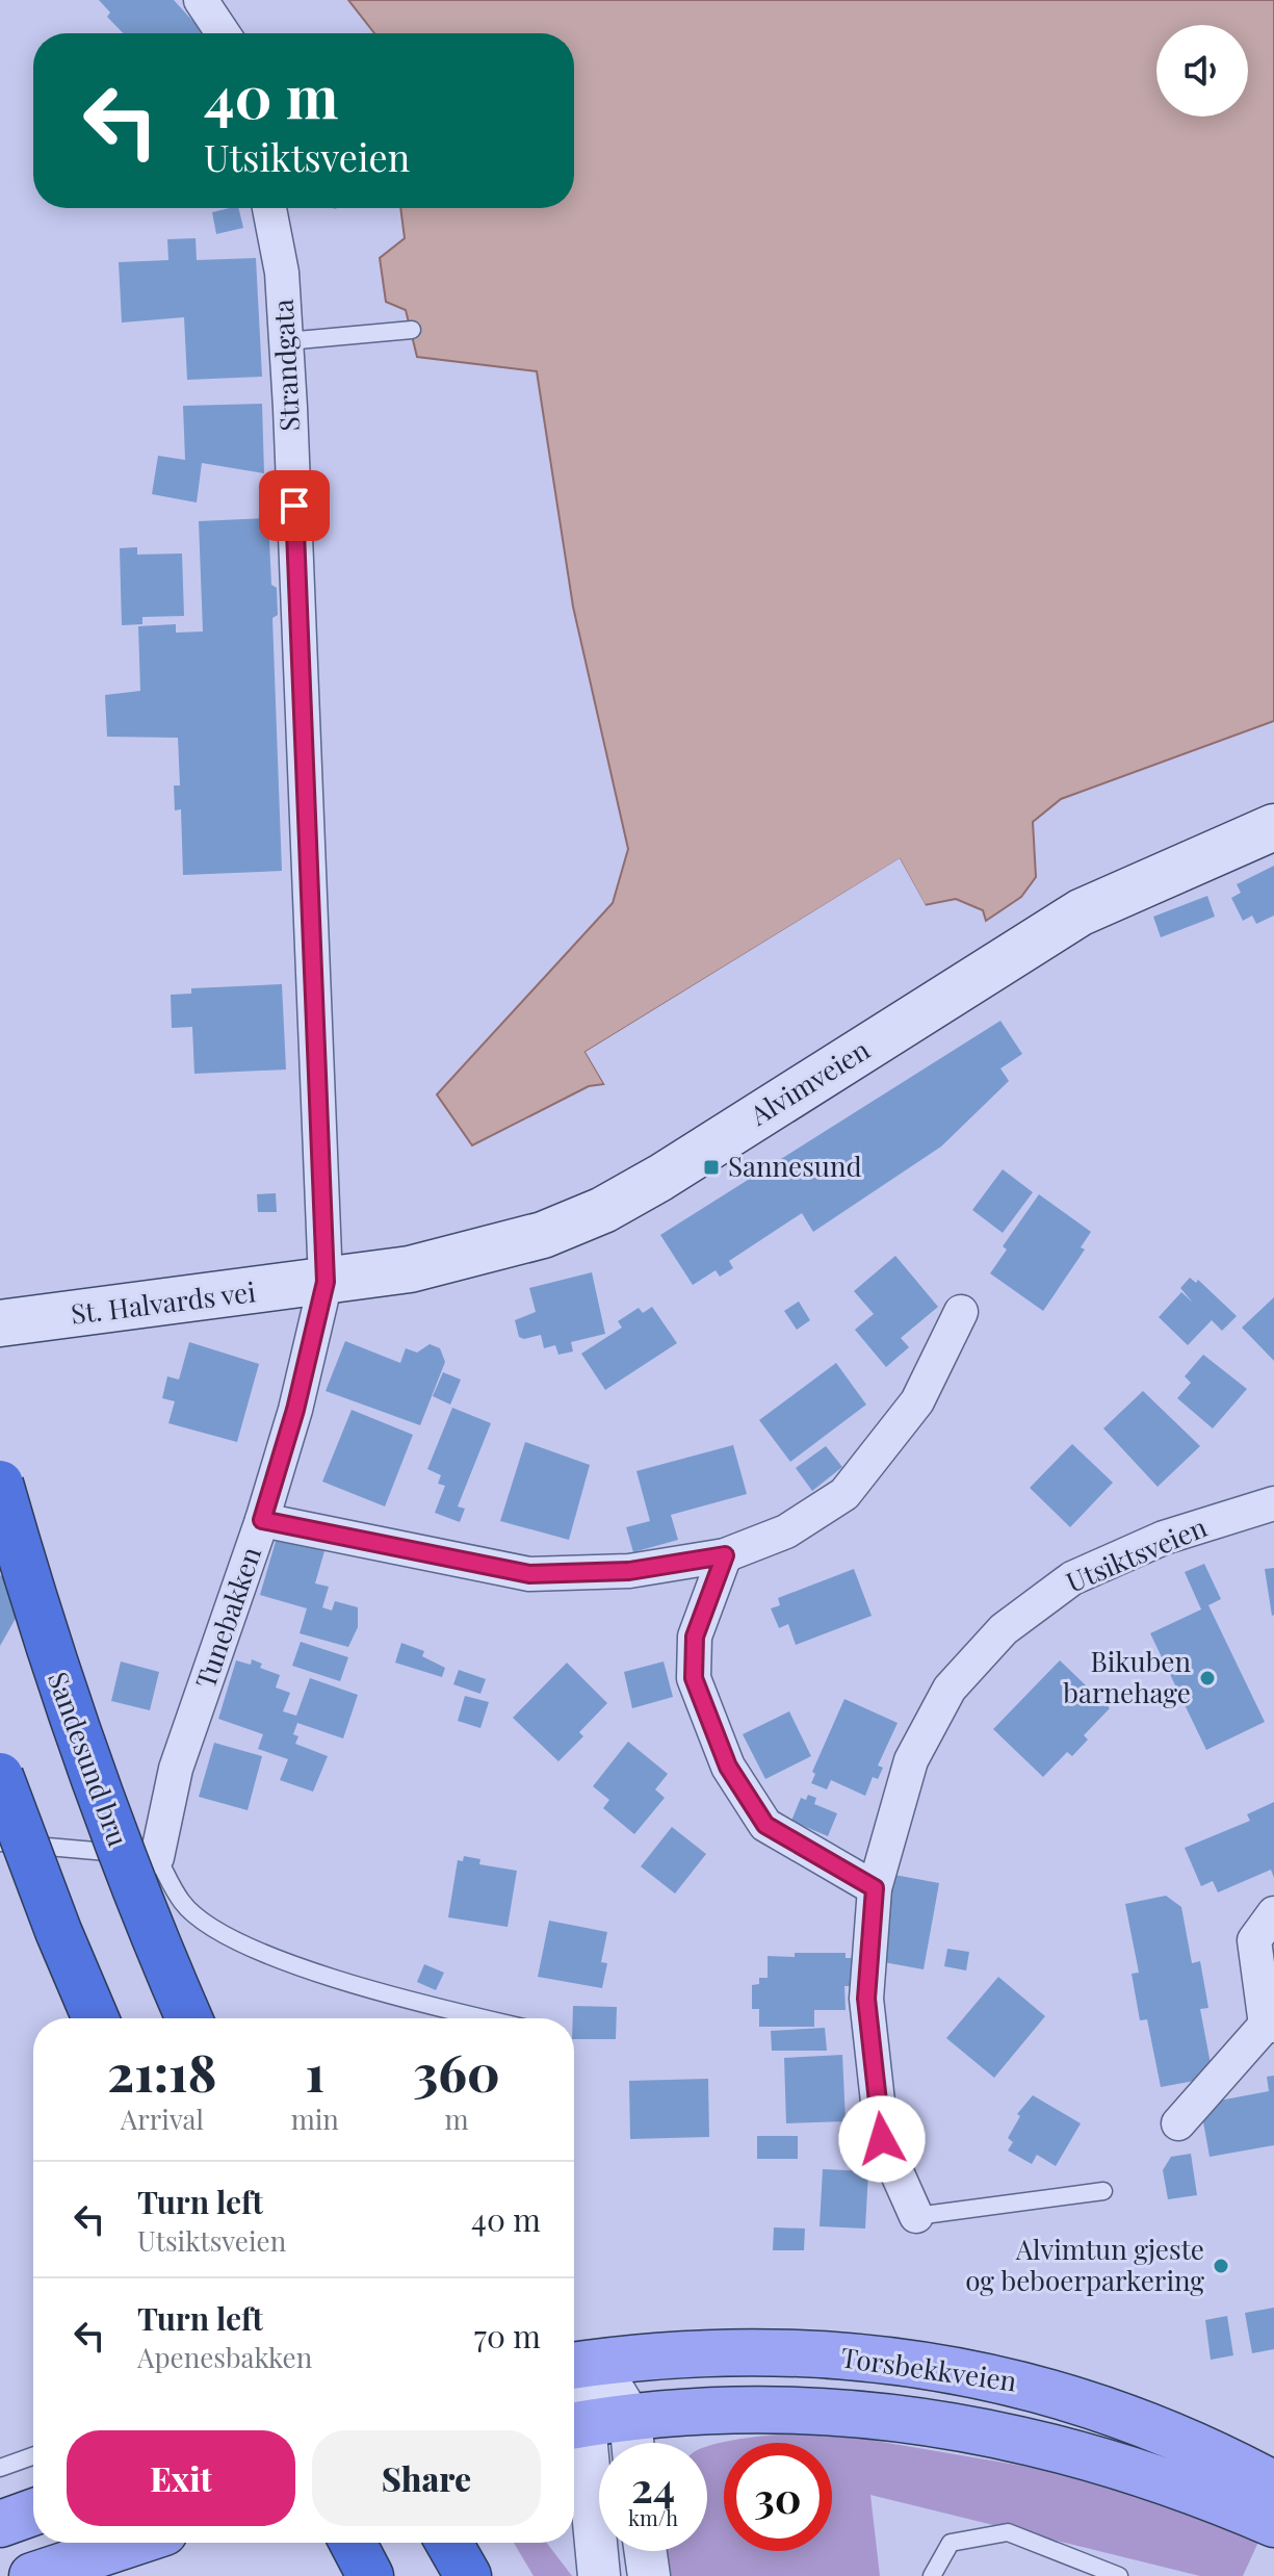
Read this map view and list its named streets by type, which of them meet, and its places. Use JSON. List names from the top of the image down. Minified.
{"streets":{"highway":["Sandesund bru"],"main road":["Alvimveien","St. Halvards vei","Torsbekkveien"],"street":["Strandgata","Utsiktsveien","Tunebakken"]},"crossings":[["Strandgata","Alvimveien"],["Strandgata","St. Halvards vei"],["Strandgata","Tunebakken"],["Alvimveien","St. Halvards vei"],["Alvimveien","Tunebakken"],["St. Halvards vei","Tunebakken"]],"places":{"transit":["Sannesund"],"other":["Bikuben barnehage","Alvimtun gjeste og beboerparkering"]},"page":{"turn":["40 m","Utsiktsveien"],"eta":["21:18","Arrival","1","min","360","m"],"list":[{"name":"Turn left","note":"Utsiktsveien","value":"40 m"},{"name":"Turn left","note":"Apenesbakken","value":"70 m"}],"buttons":["Exit","Share"],"speed":"24 km/h","limit":"30"}}
